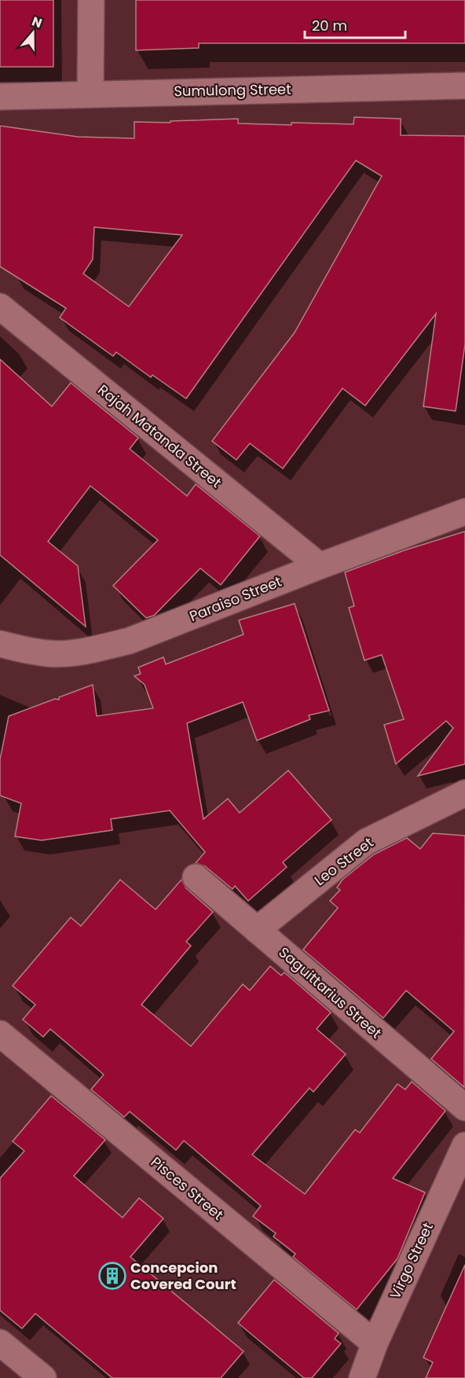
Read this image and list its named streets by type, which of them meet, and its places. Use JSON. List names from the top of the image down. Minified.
{"streets":{"street":["Sumulong Street","Rajah Matanda Street","Paraiso Street","Leo Street","Saguittarius Street","Pisces Street","Virgo Street"]},"crossings":[["Rajah Matanda Street","Paraiso Street"],["Leo Street","Saguittarius Street"],["Pisces Street","Virgo Street"]],"places":{"building":["Concepcion Covered Court"]},"scale_bar":"20 m","north":"top"}
